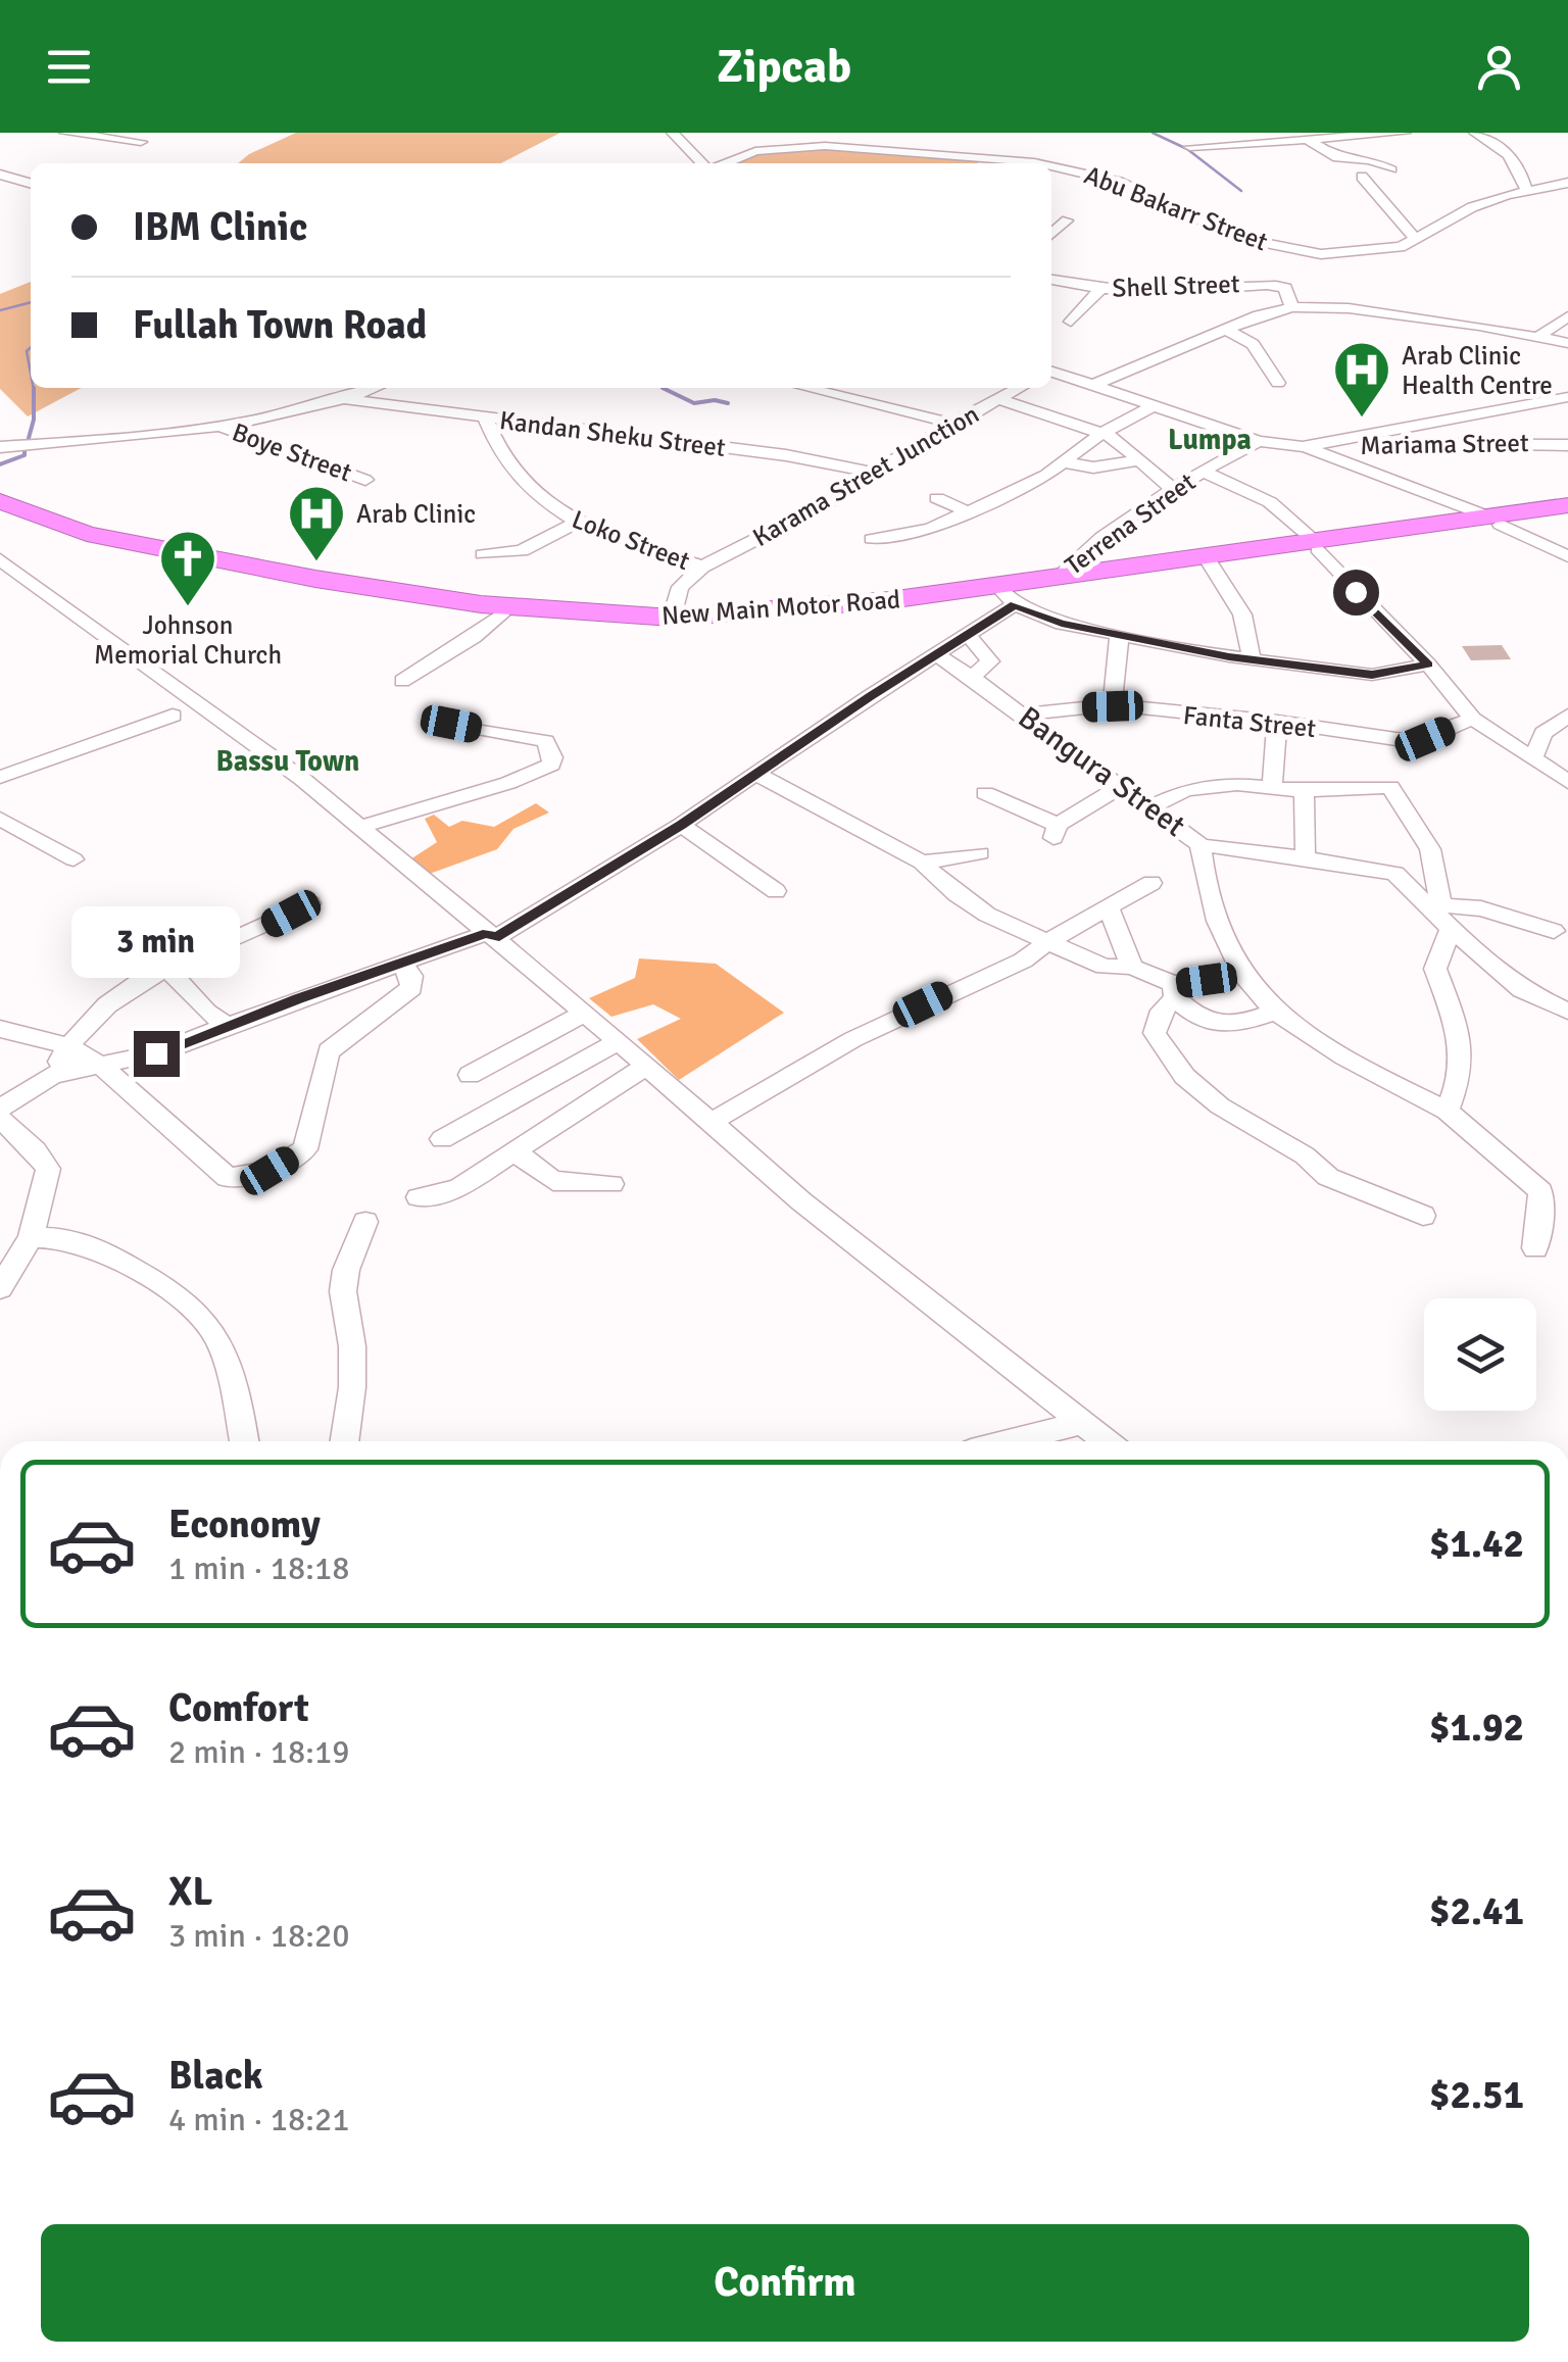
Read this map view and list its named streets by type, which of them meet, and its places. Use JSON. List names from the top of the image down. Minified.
{"streets":{"highway":["New Main Motor Road"],"street":["Abu Bakarr Street","Shell Street","Kandan Sheku Street","Mariama Street","Boye Street","Karama Street Junction","Terrena Street","Loko Street","Fanta Street","Bangura Street"]},"crossings":[["Kandan Sheku Street","Karama Street Junction"],["Kandan Sheku Street","Loko Street"],["Mariama Street","Terrena Street"],["Karama Street Junction","Loko Street"],["Karama Street Junction","New Main Motor Road"],["Terrena Street","New Main Motor Road"],["Fanta Street","Bangura Street"]],"districts":["Lumpa","Bassu Town"],"places":{"hospital":["Arab Clinic Health Centre","Arab Clinic"],"church":["Johnson Memorial Church"]},"page":{"header":"Zipcab","banner":["IBM Clinic","Fullah Town Road"],"bubble":"3 min","list":[{"name":"Economy","note":"1 min · 18:18","value":"$1.42"},{"name":"Comfort","note":"2 min · 18:19","value":"$1.92"},{"name":"XL","note":"3 min · 18:20","value":"$2.41"},{"name":"Black","note":"4 min · 18:21","value":"$2.51"}],"buttons":"Confirm"}}
